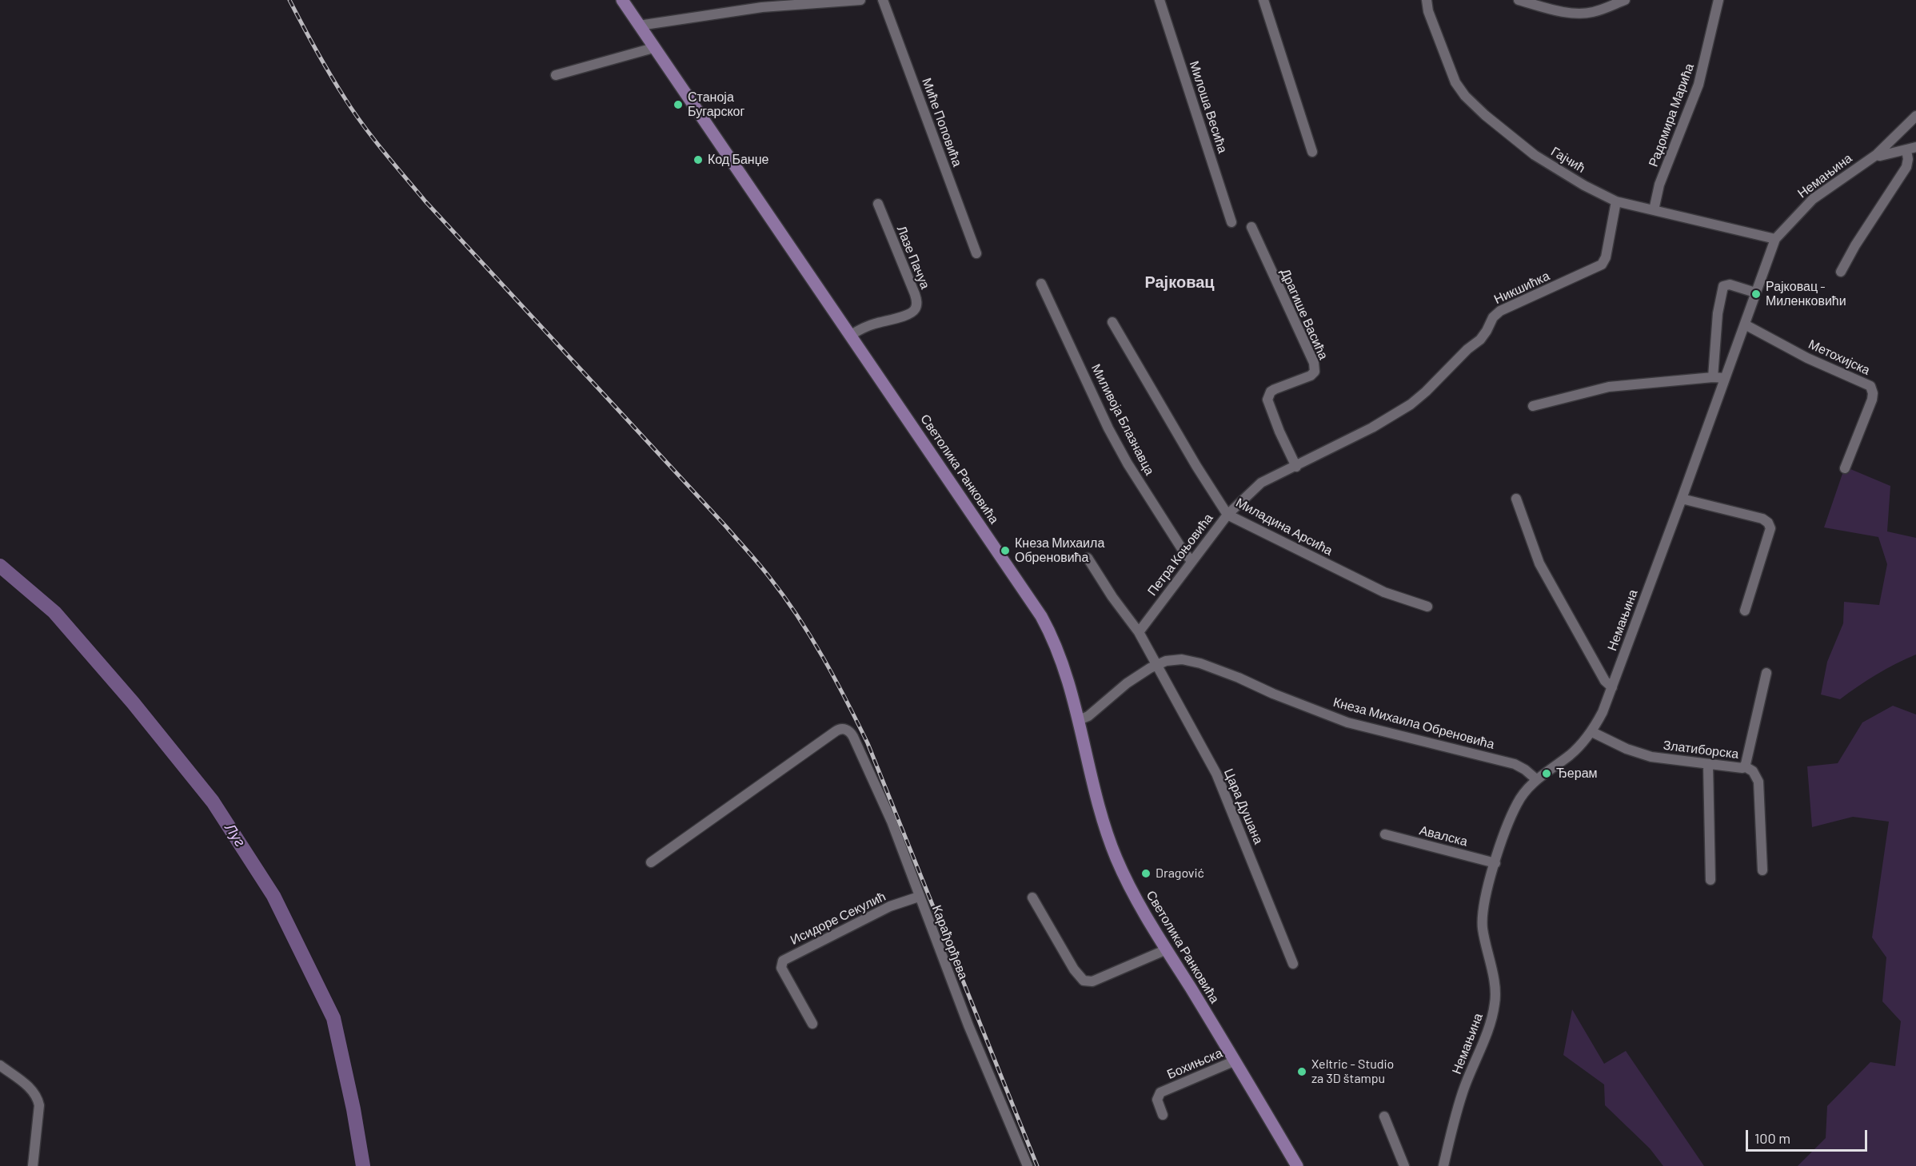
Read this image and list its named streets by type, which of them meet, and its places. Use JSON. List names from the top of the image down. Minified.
{"streets":{"main road":["Светолика Ранковића"],"street":["Милоша Весића","Радомира Марића","Миће Поповића","Гајчић","Немањина","Лазе Пачуа","Никшићка","Драгише Васића","Метохијска","Миливоја Блазнавца","Миладина Арсића","Петра Коњовића","Кнеза Михаила Обреновића","Златиборска","Цара Душана","Авалска","Исидоре Секулић","Карађорђева","Бохињска"]},"crossings":[["Радомира Марића","Гајчић"],["Гајчић","Немањина"],["Гајчић","Никшићка"],["Немањина","Метохијска"],["Немањина","Кнеза Михаила Обреновића"],["Немањина","Златиборска"],["Немањина","Авалска"],["Лазе Пачуа","Светолика Ранковића"],["Никшићка","Петра Коњовића"],["Драгише Васића","Петра Коњовића"],["Миливоја Блазнавца","Петра Коњовића"],["Светолика Ранковића","Кнеза Михаила Обреновића"],["Светолика Ранковића","Бохињска"],["Миладина Арсића","Петра Коњовића"],["Петра Коњовића","Цара Душана"],["Кнеза Михаила Обреновића","Цара Душана"],["Исидоре Секулић","Карађорђева"]],"districts":["Рајковац"],"water":["Луг"],"places":["Станоја Бугарског","Код Банџе","Рајковац - Миленковићи","Кнеза Михаила Обреновића","Ђерам","Dragović","Xeltric - Studio za 3D štampu"],"scale_bar":"100 m"}
